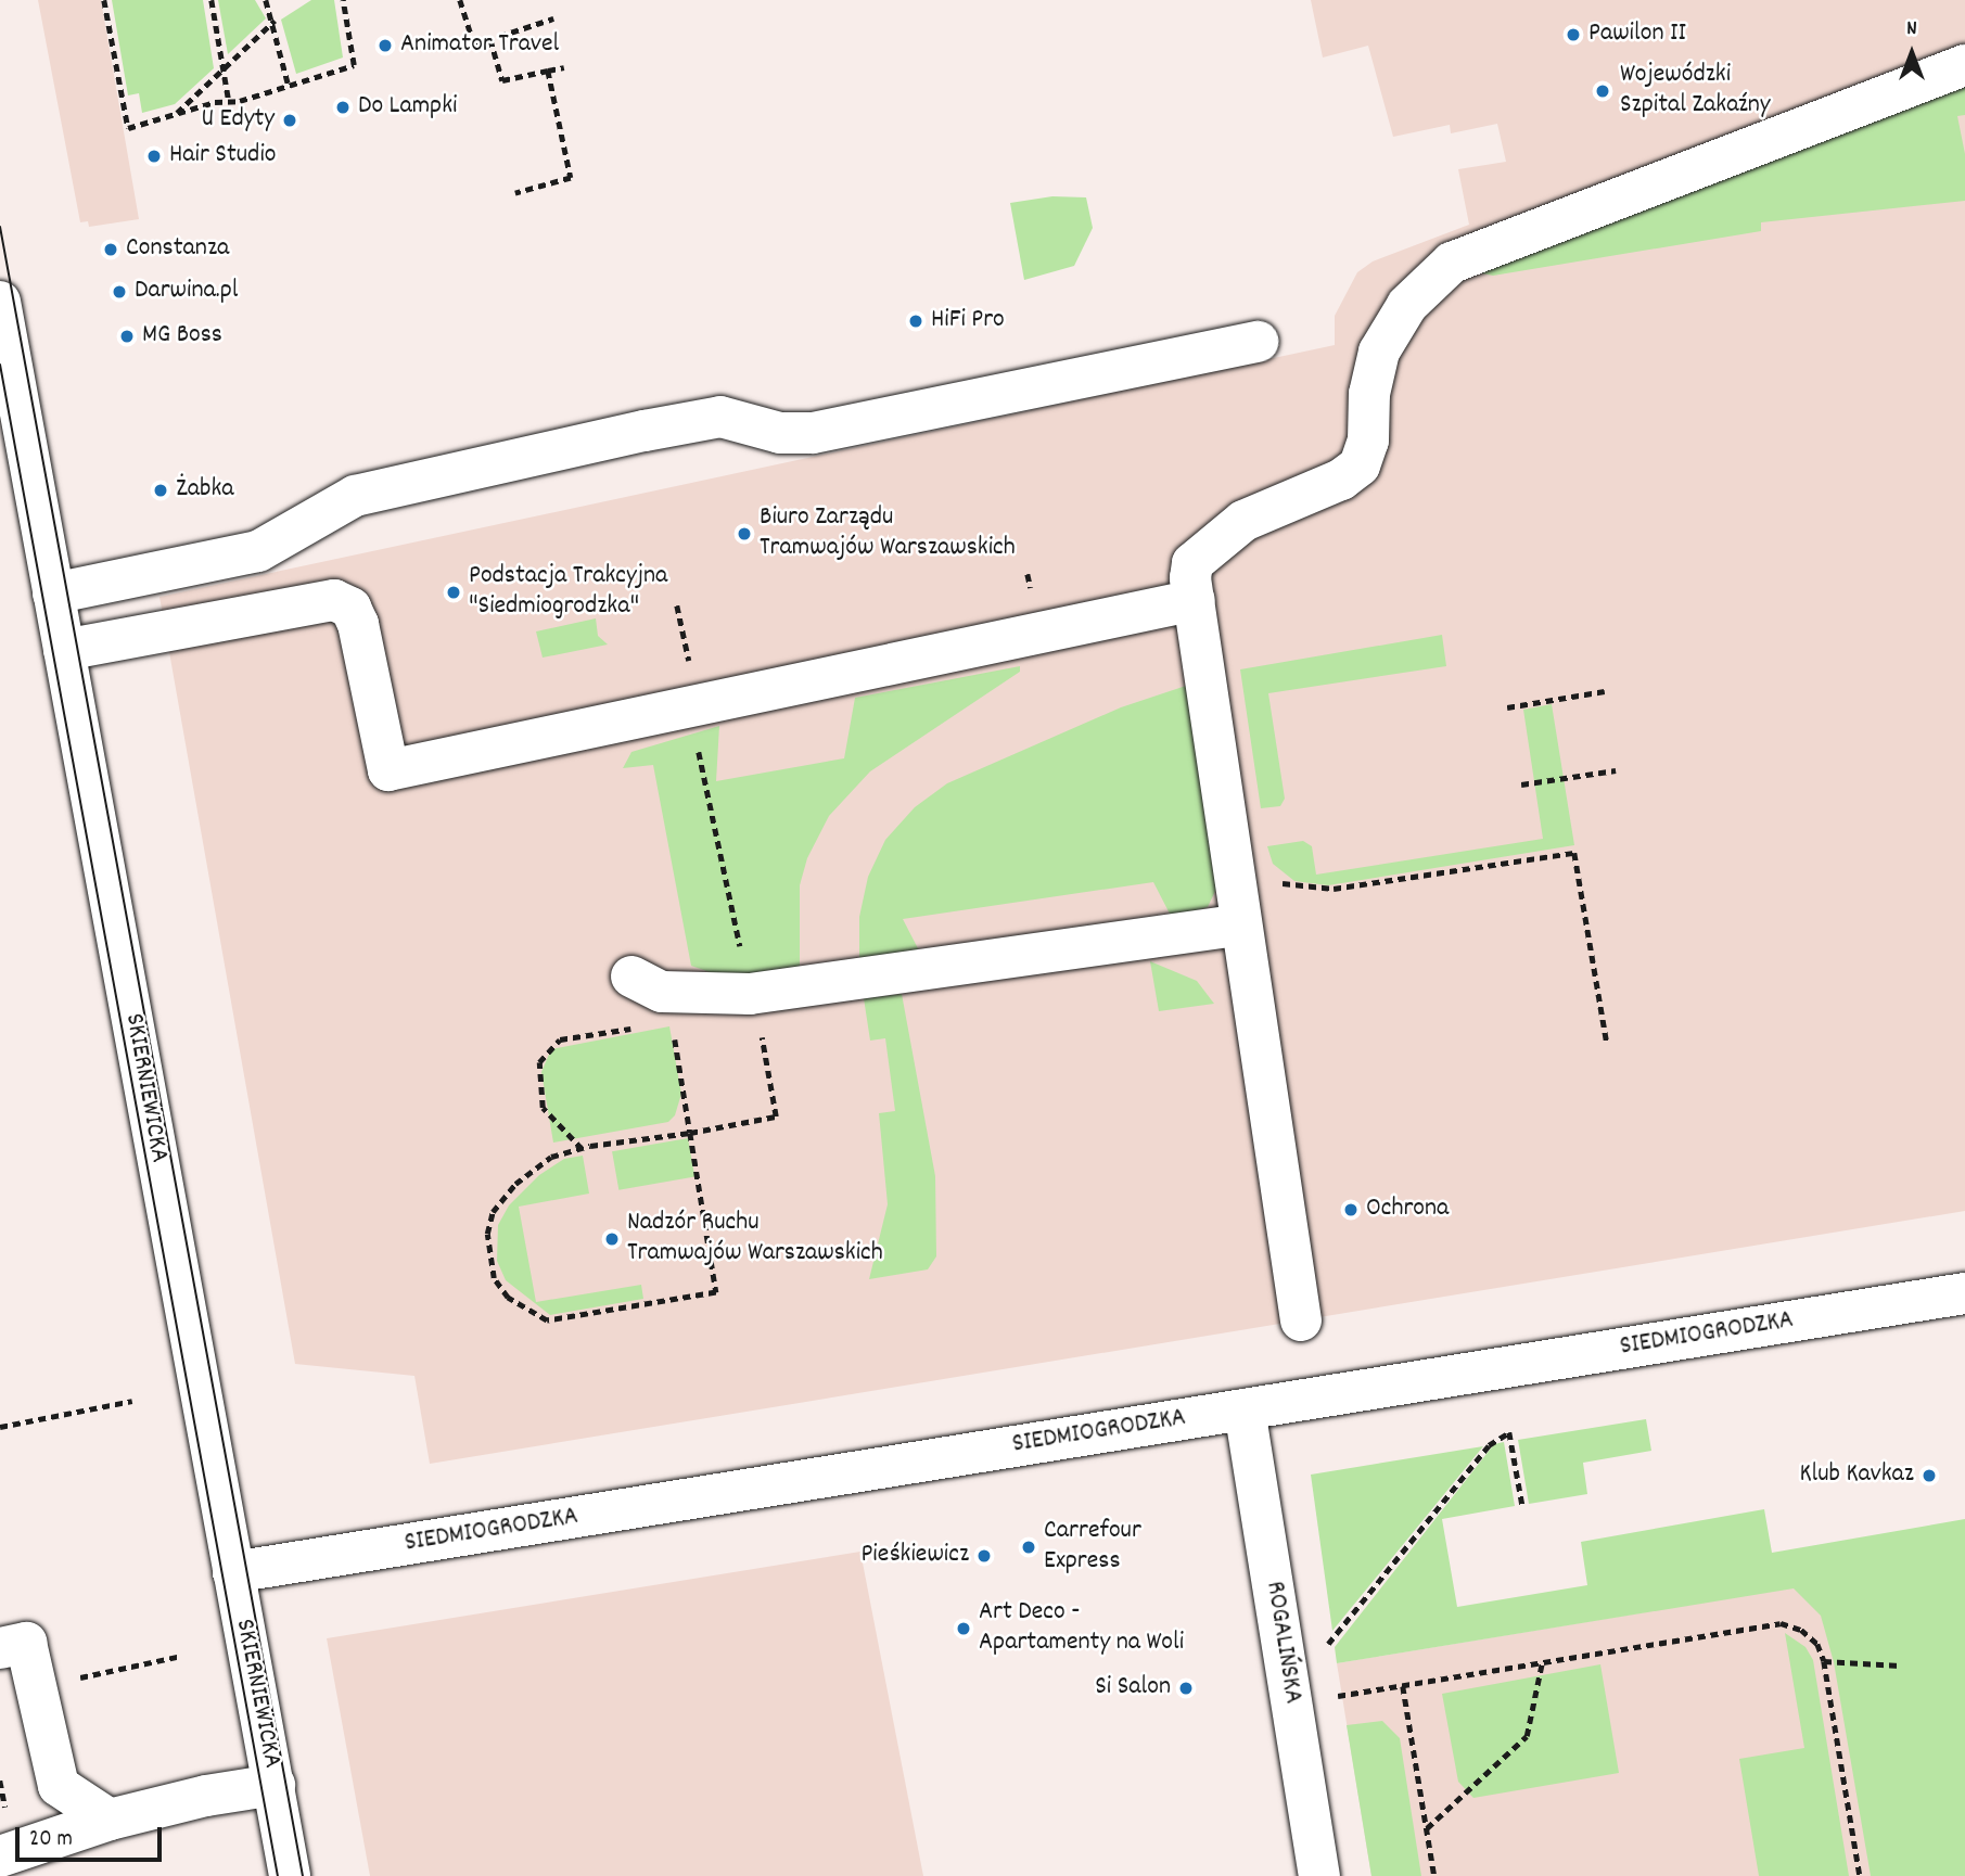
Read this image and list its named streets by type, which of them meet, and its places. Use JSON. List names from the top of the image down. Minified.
{"streets":{"street":["SKIERNIEWICKA","SIEDMIOGRODZKA","ROGALIŃSKA"]},"crossings":[["SKIERNIEWICKA","SIEDMIOGRODZKA"],["SIEDMIOGRODZKA","ROGALIŃSKA"]],"places":["Pawilon II","Animator Travel","Wojewódzki Szpital Zakaźny","Do Lampki","U Edyty","Hair Studio","Constanza","Darwina.pl","HiFi Pro","MG Boss","Żabka","Biuro Zarządu Tramwajów Warszawskich","Podstacja Trakcyjna \"Siedmiogrodzka\"","Ochrona","Nadzór Ruchu Tramwajów Warszawskich","Klub Kavkaz","Carrefour Express","Pieśkiewicz","Art Deco - Apartamenty na Woli","Si Salon"],"scale_bar":"20 m","north":"top"}
